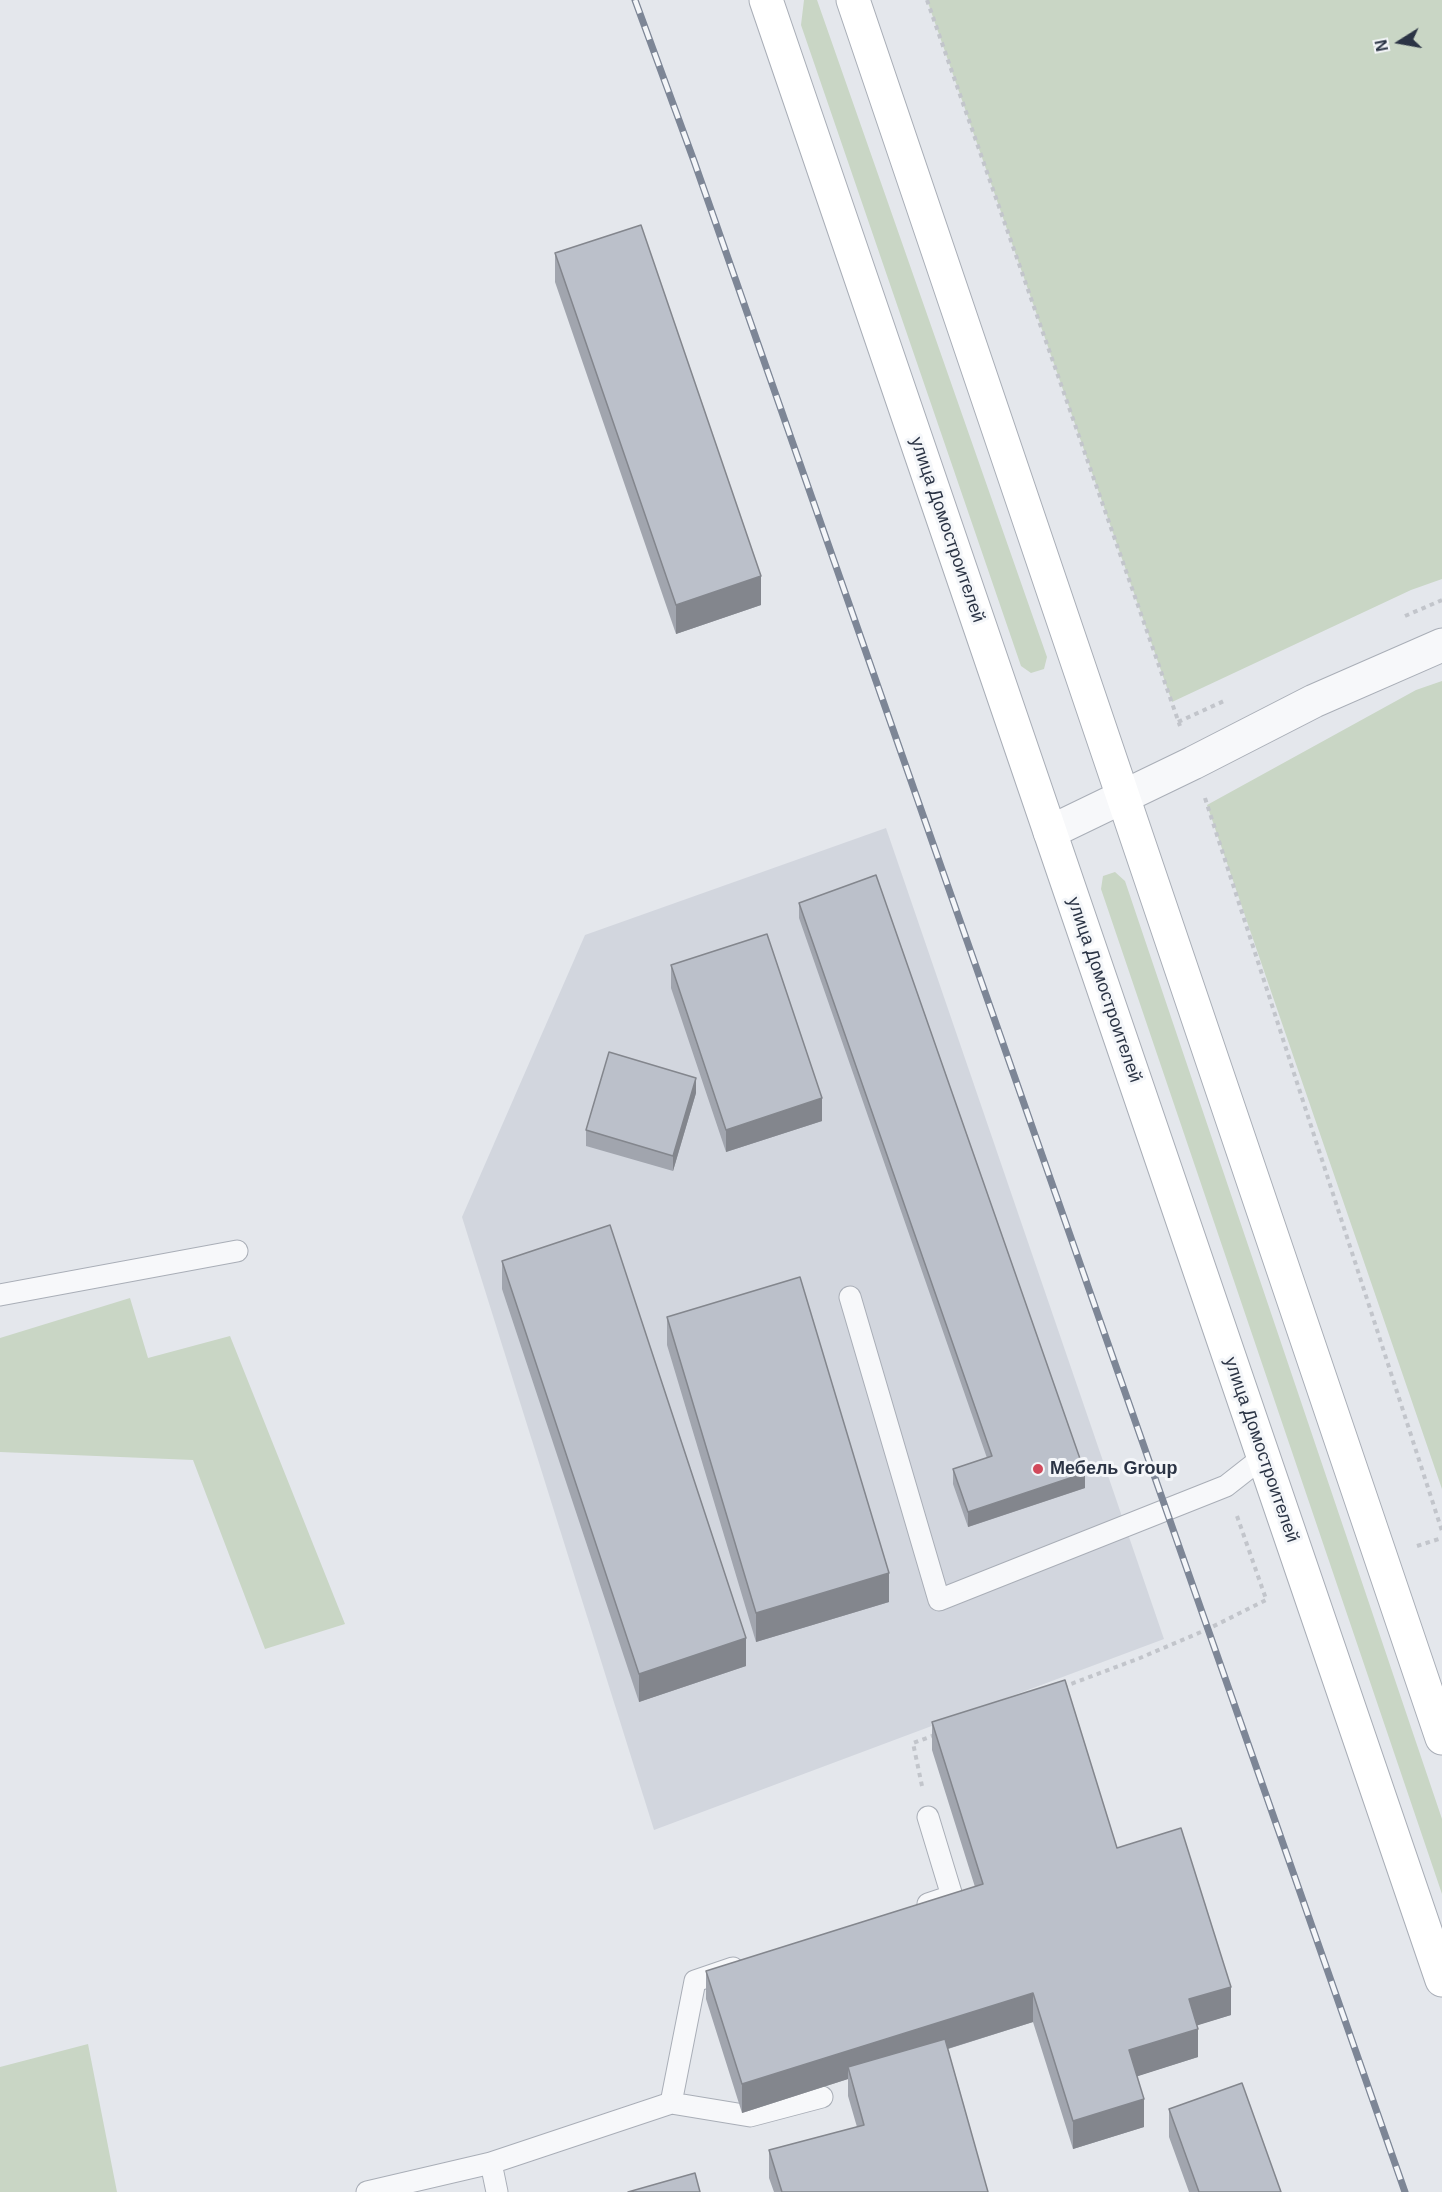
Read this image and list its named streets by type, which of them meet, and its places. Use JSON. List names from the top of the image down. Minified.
{"streets":{"main road":["улица Домостроителей"]},"places":["Мебель Group"],"north":"left"}
